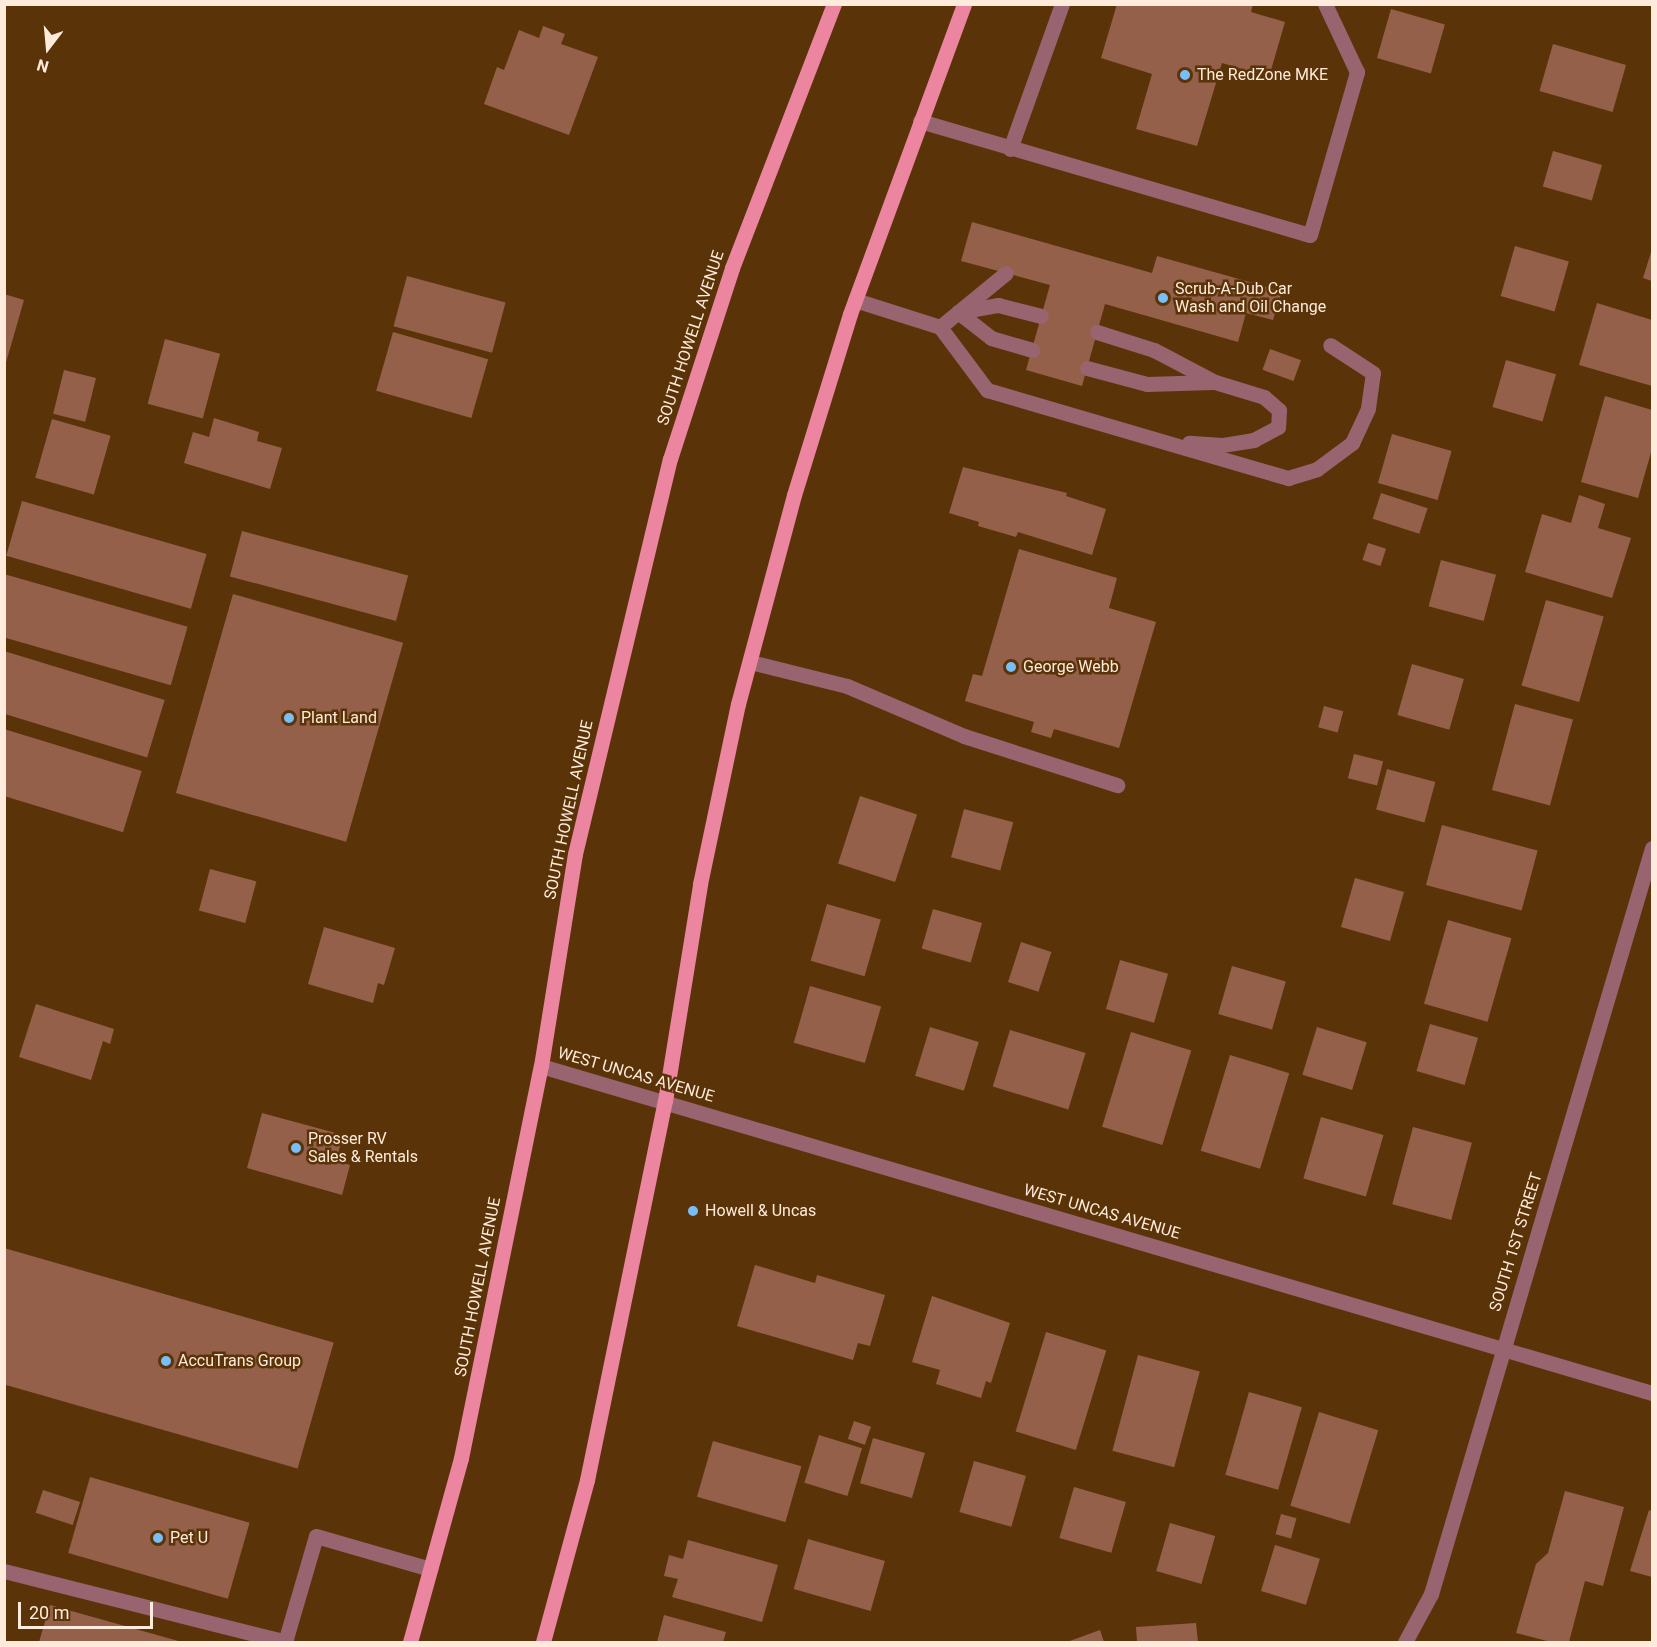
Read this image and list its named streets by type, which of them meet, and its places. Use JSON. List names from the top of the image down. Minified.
{"streets":{"main road":["SOUTH HOWELL AVENUE"],"street":["WEST UNCAS AVENUE","SOUTH 1ST STREET"]},"crossings":[["SOUTH HOWELL AVENUE","WEST UNCAS AVENUE"],["WEST UNCAS AVENUE","SOUTH 1ST STREET"]],"places":["The RedZone MKE","Scrub-A-Dub Car Wash and Oil Change","George Webb","Plant Land","Prosser RV Sales & Rentals","Howell & Uncas","AccuTrans Group","Pet U"],"scale_bar":"20 m","north":"bottom"}
